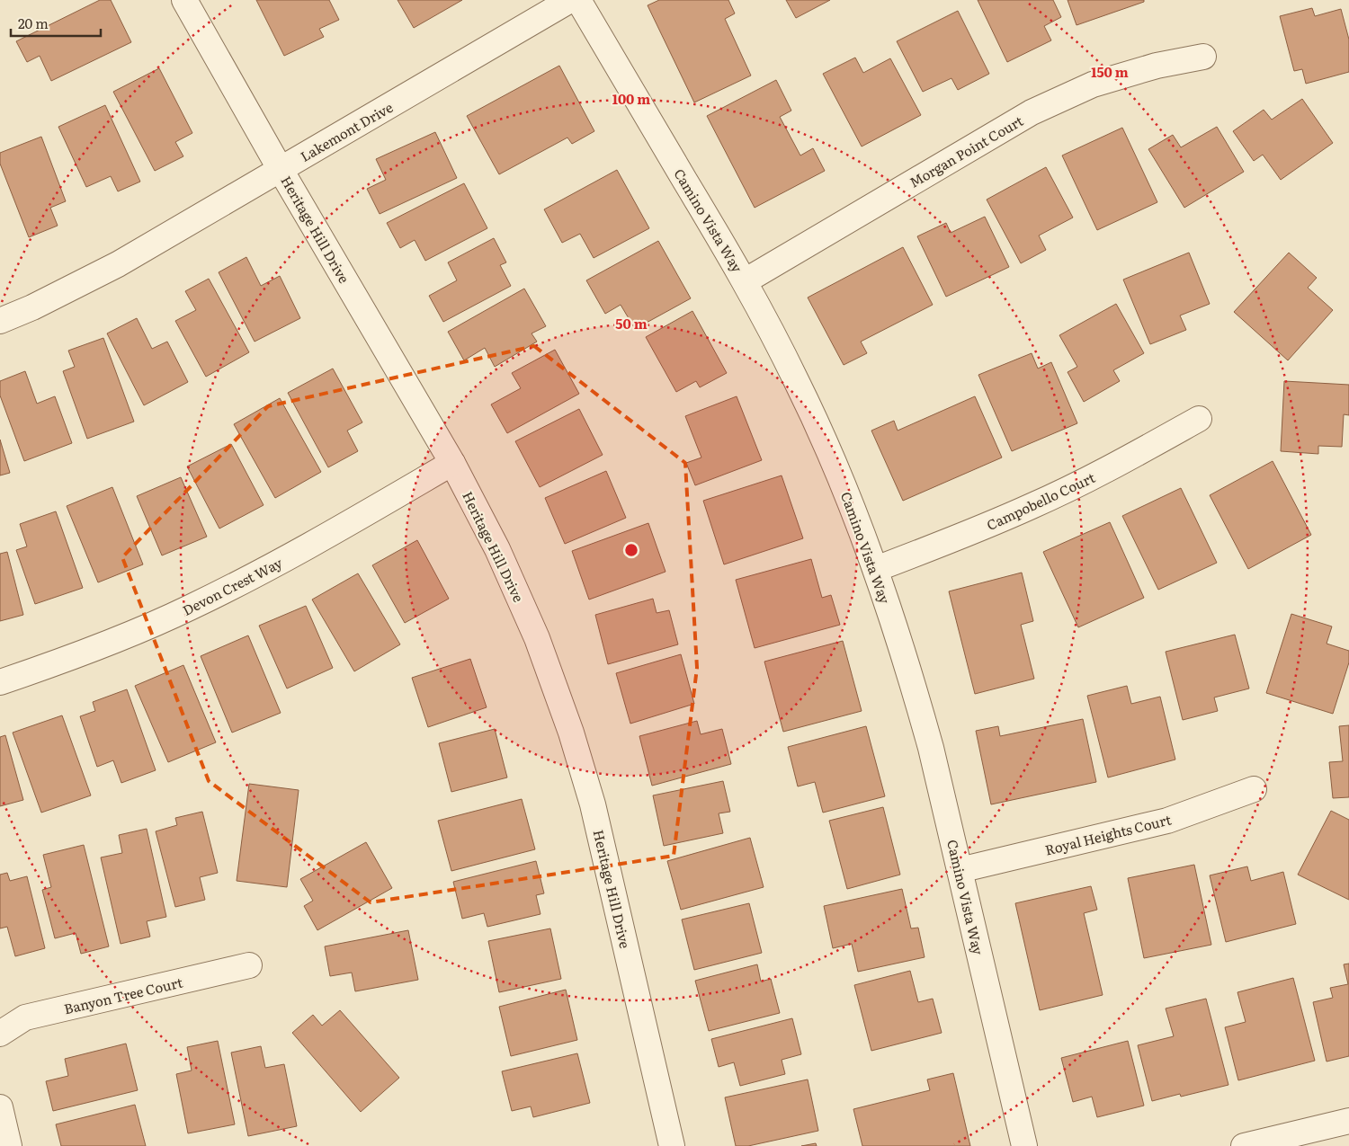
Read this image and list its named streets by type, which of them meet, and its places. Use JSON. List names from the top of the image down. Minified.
{"streets":{"street":["Lakemont Drive","Morgan Point Court","Camino Vista Way","Heritage Hill Drive","Campobello Court","Devon Crest Way","Royal Heights Court","Banyon Tree Court"]},"crossings":[["Lakemont Drive","Heritage Hill Drive"],["Morgan Point Court","Camino Vista Way"],["Camino Vista Way","Campobello Court"],["Camino Vista Way","Royal Heights Court"],["Heritage Hill Drive","Devon Crest Way"]],"scale_bar":"20 m","rings":["150 m","100 m","50 m"]}
